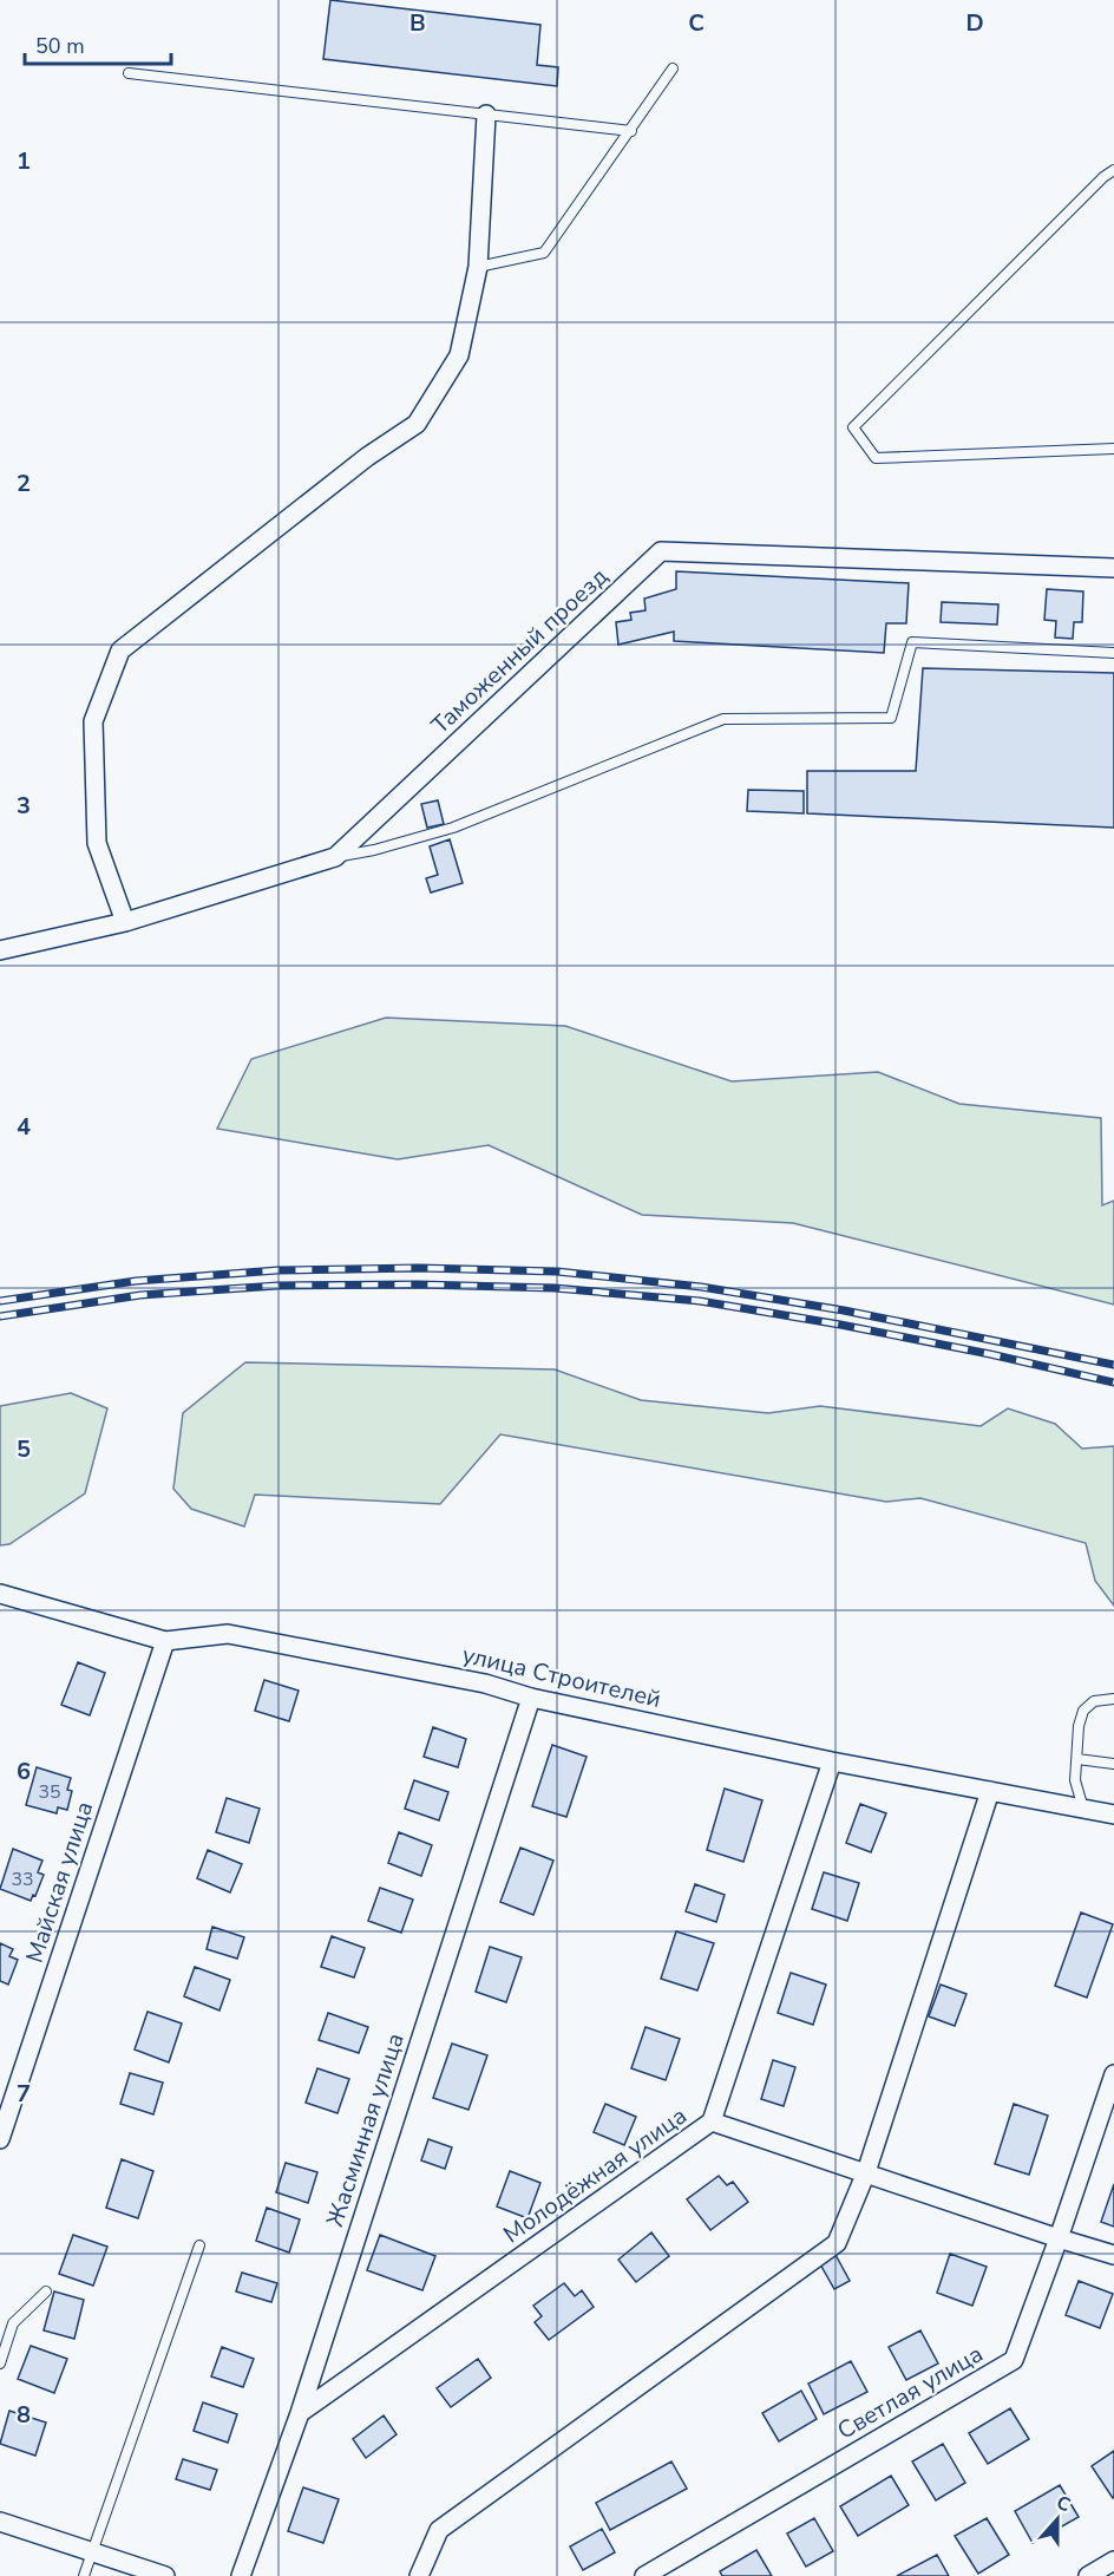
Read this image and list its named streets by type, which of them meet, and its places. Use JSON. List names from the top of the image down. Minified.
{"streets":{"street":["Таможенный проезд","улица Строителей","Майская улица","Жасминная улица","Молодёжная улица","Светлая улица"]},"crossings":[["улица Строителей","Майская улица"],["улица Строителей","Жасминная улица"],["улица Строителей","Молодёжная улица"],["Жасминная улица","Молодёжная улица"]],"house_numbers":["35","33"],"scale_bar":"50 m","north":"top","grid":{"columns":["B","C","D"],"rows":["1","2","3","4","5","6","7","8"]}}
